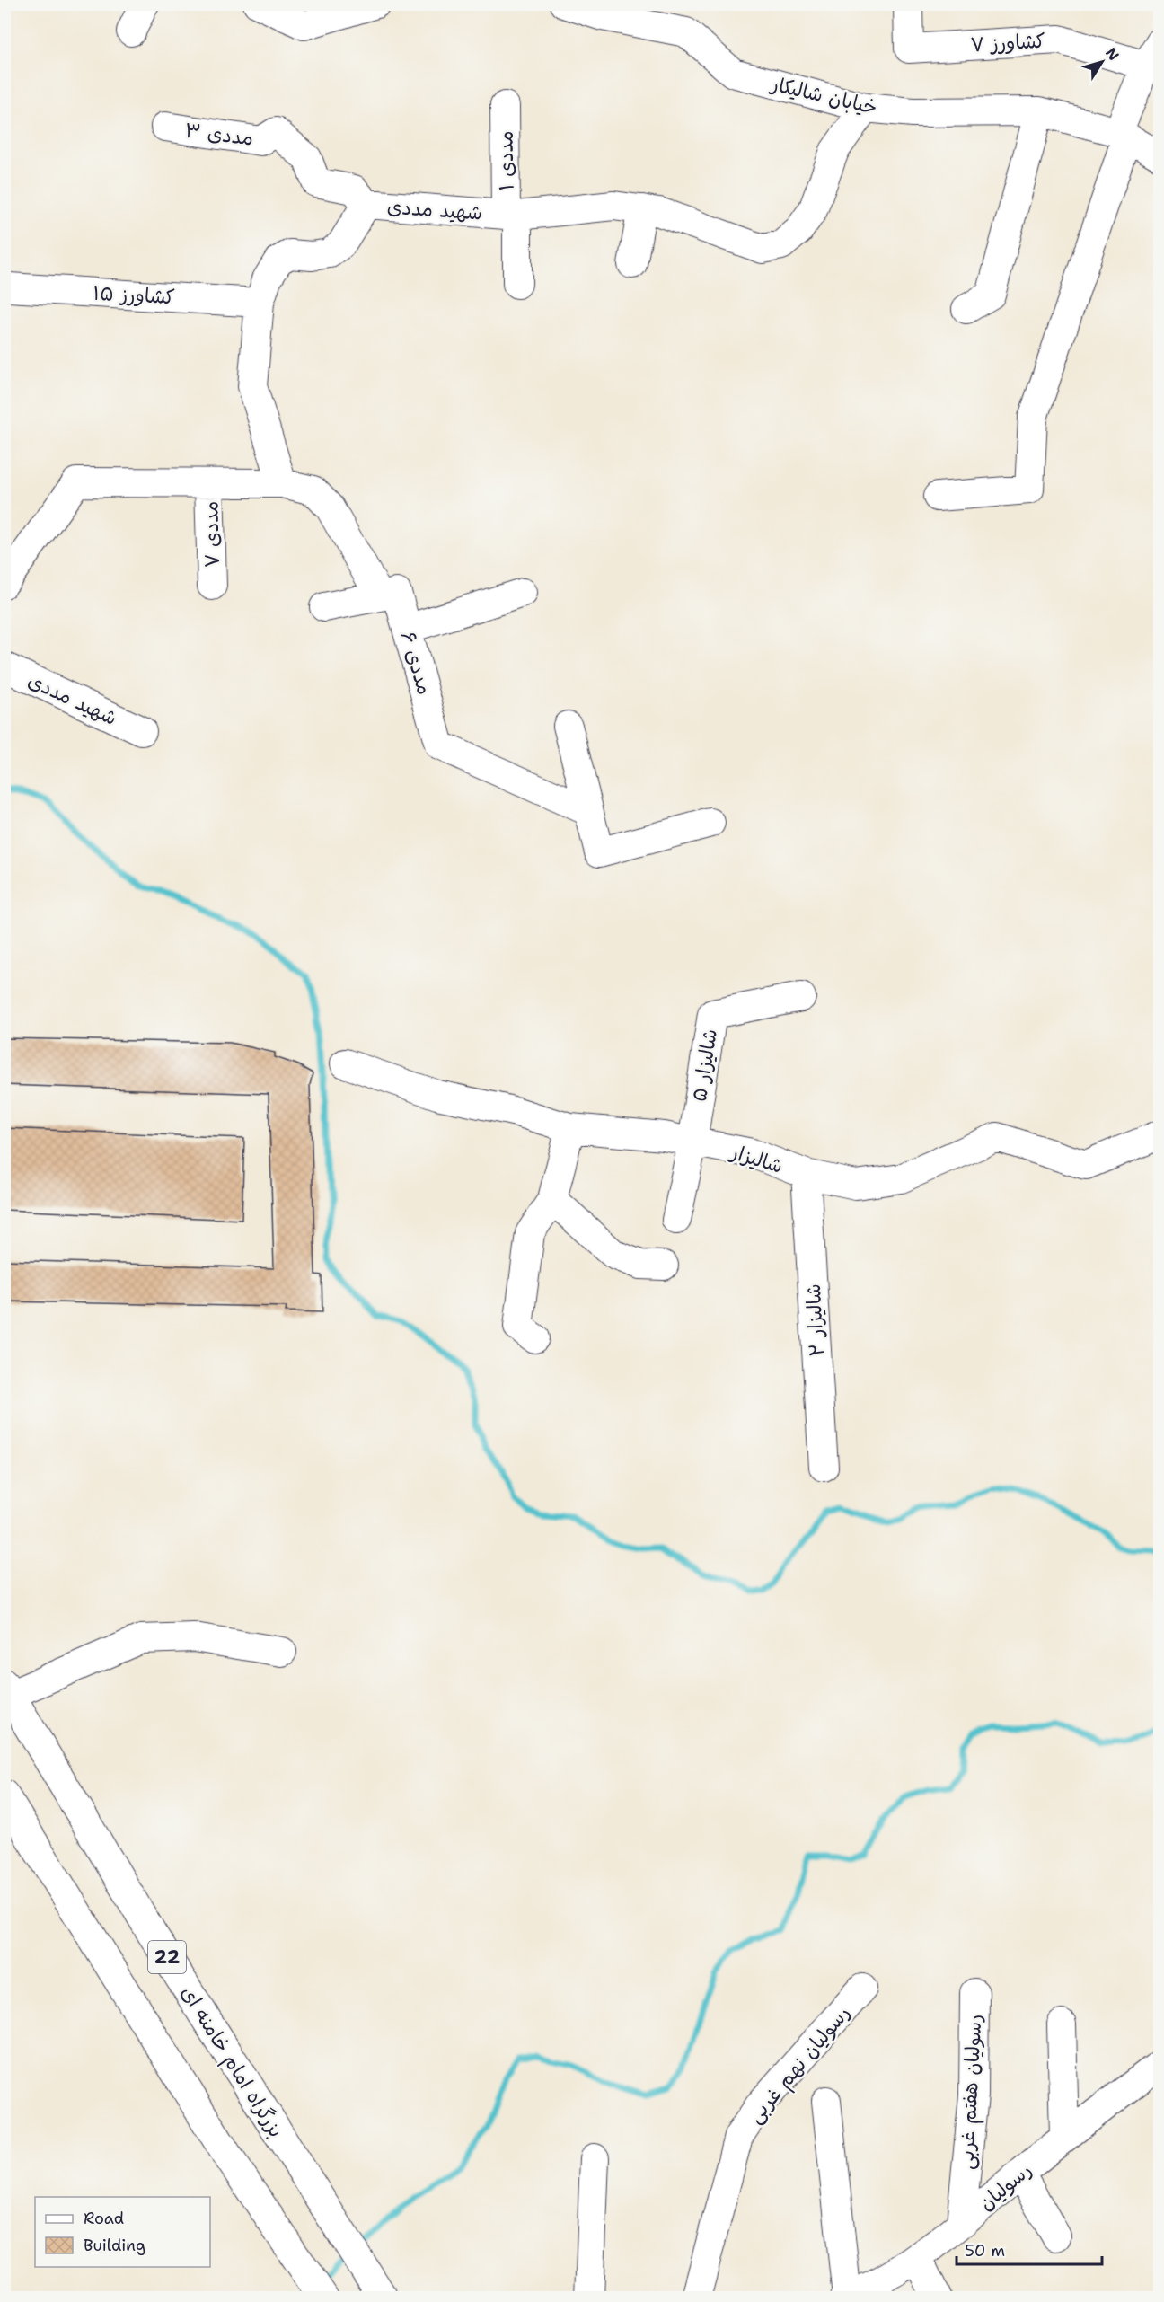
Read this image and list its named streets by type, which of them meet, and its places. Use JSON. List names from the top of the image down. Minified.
{"streets":{"highway":["22","بزرگراه امام خامنه ای"],"street":["کشاورز ۷","خیابان شالیکار","مددی ۳","مددی ۱","شهید مددی","کشاورز ۱۵","مددی ۷","مددی ۶","شالیزار ۵","شالیزار","شالیزار ۲","رسولیان نهم غربی","رسولیان هفتم غربی","رسولیان"]},"crossings":[["خیابان شالیکار","شهید مددی"],["مددی ۳","شهید مددی"],["مددی ۱","شهید مددی"],["شهید مددی","کشاورز ۱۵"],["شالیزار ۵","شالیزار"],["شالیزار","شالیزار ۲"],["رسولیان هفتم غربی","رسولیان"]],"legend":["Road","Building"],"scale_bar":"50 m","north":"top right"}
